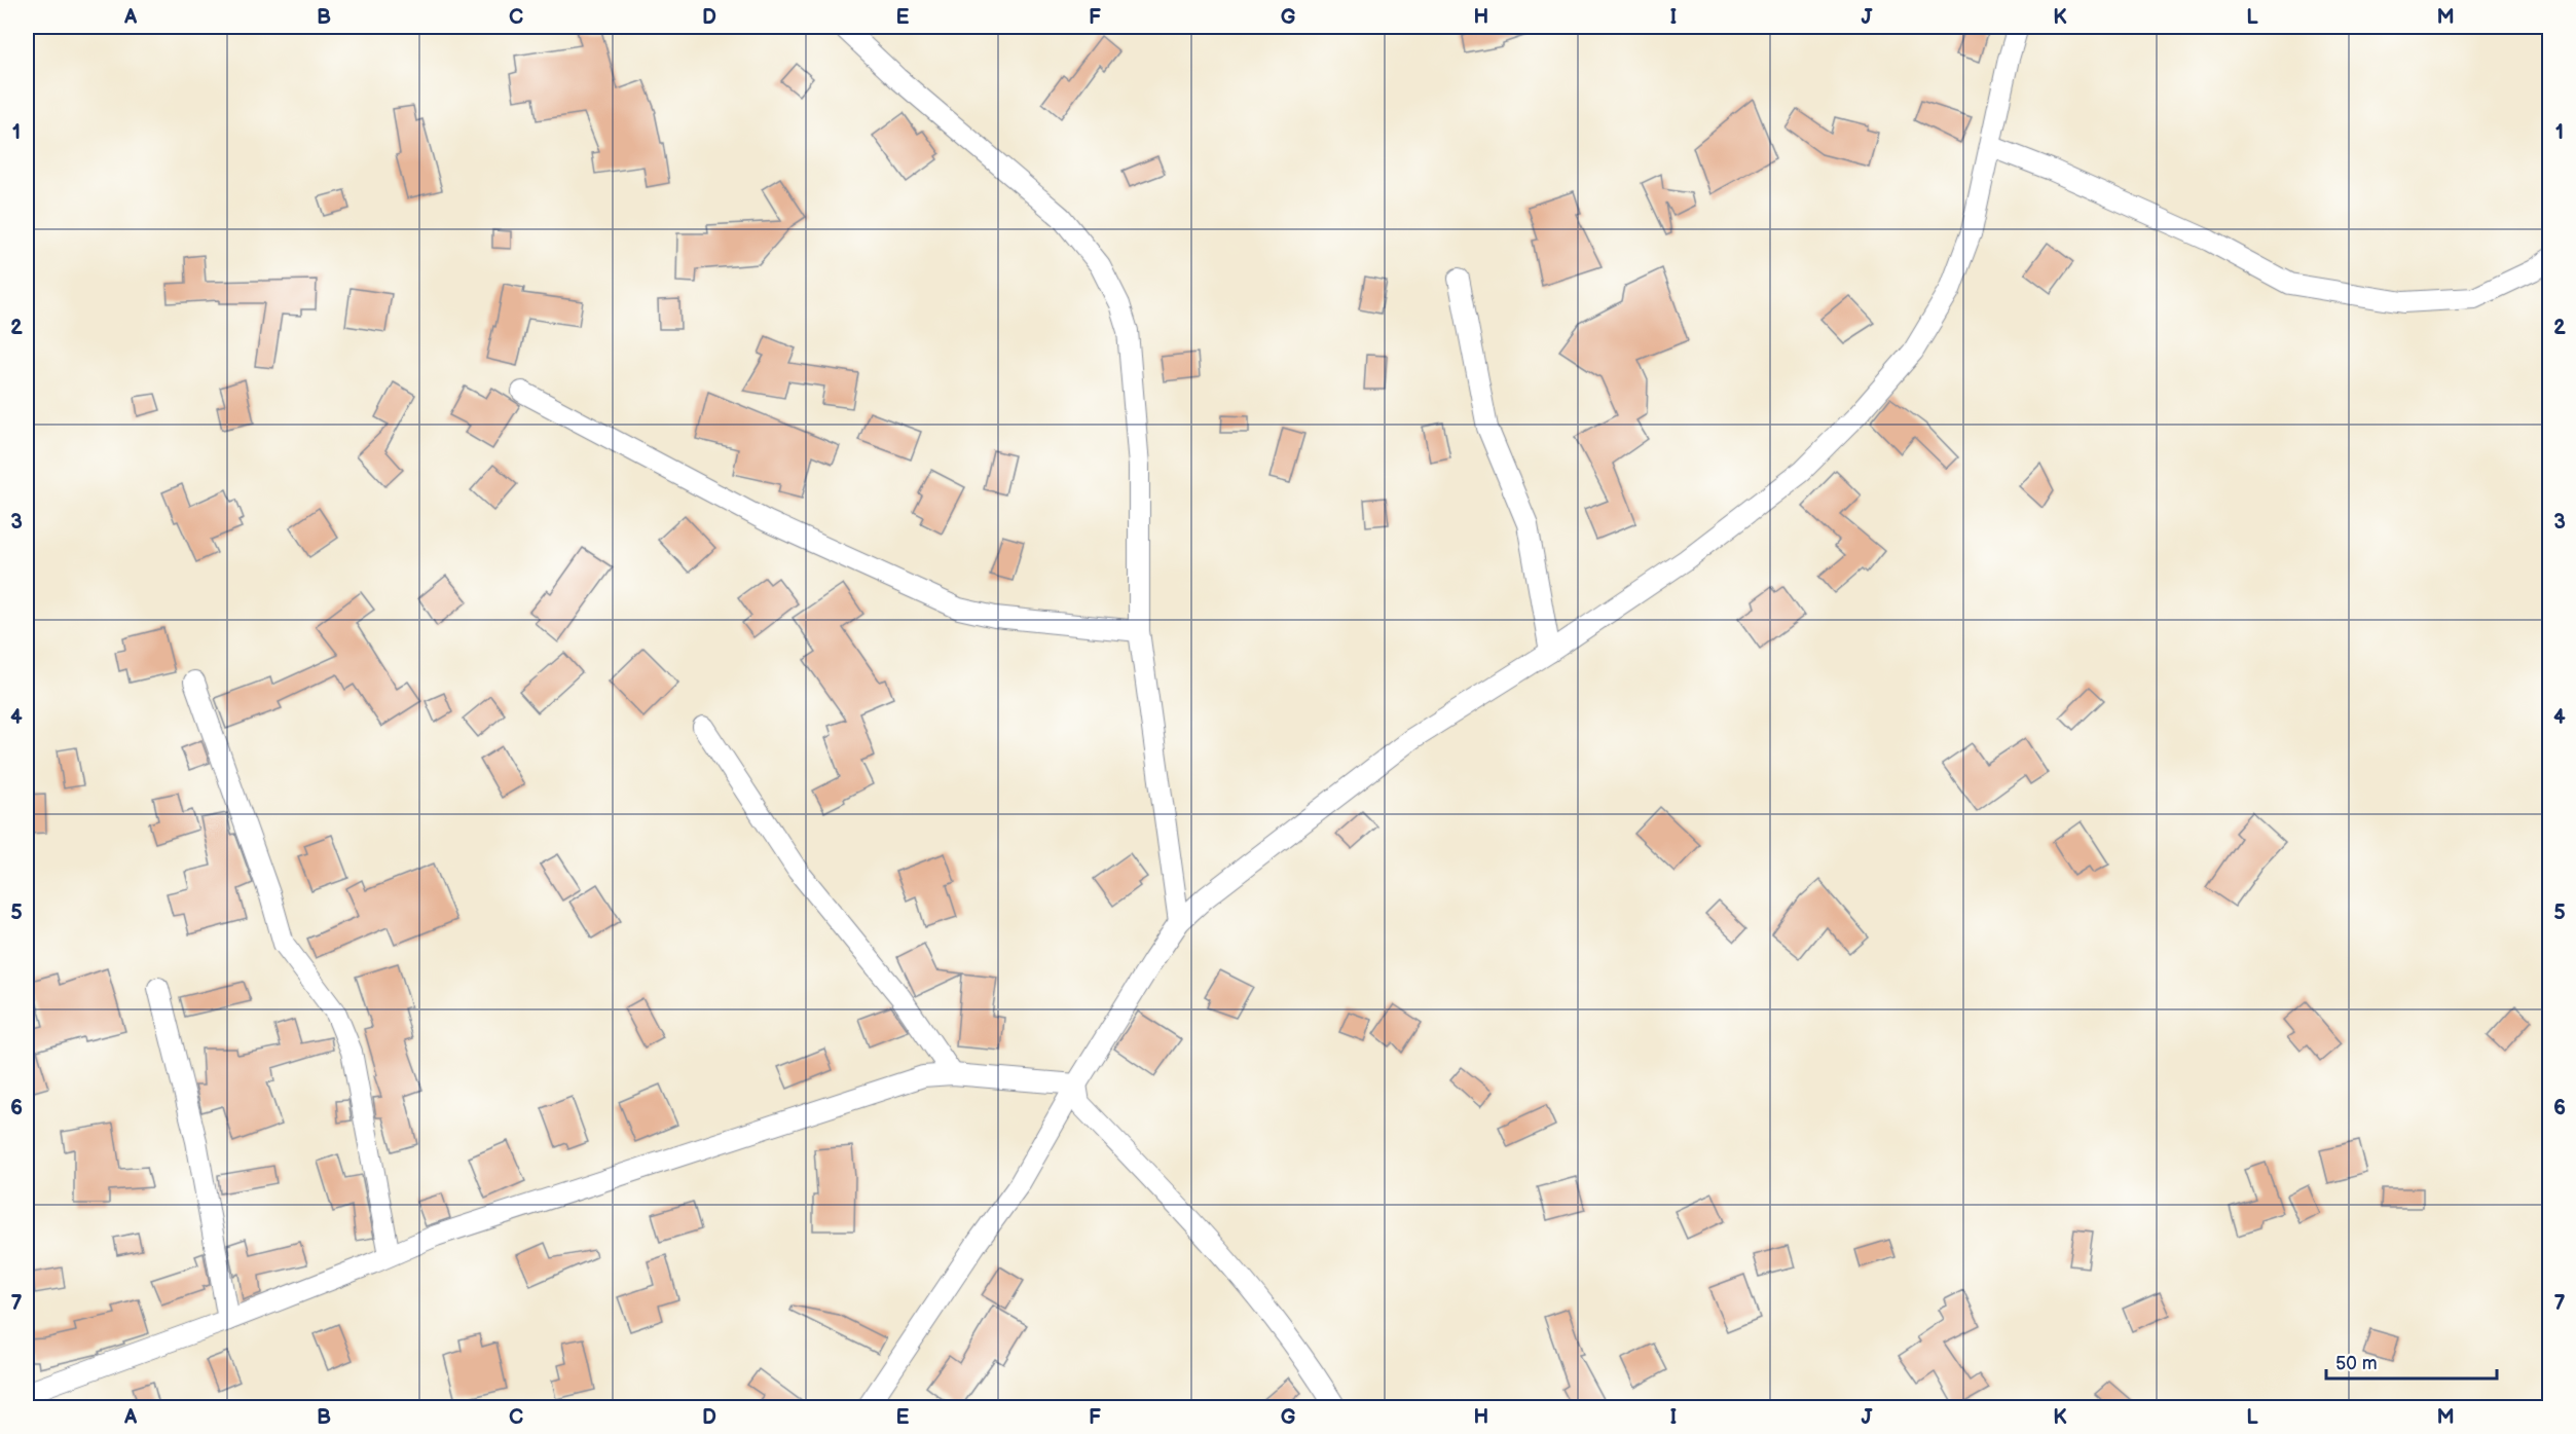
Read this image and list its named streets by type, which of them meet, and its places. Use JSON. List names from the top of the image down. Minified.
{"scale_bar":"50 m","grid":{"columns":["A","B","C","D","E","F","G","H","I","J","K","L","M"],"rows":["1","2","3","4","5","6","7"]}}
